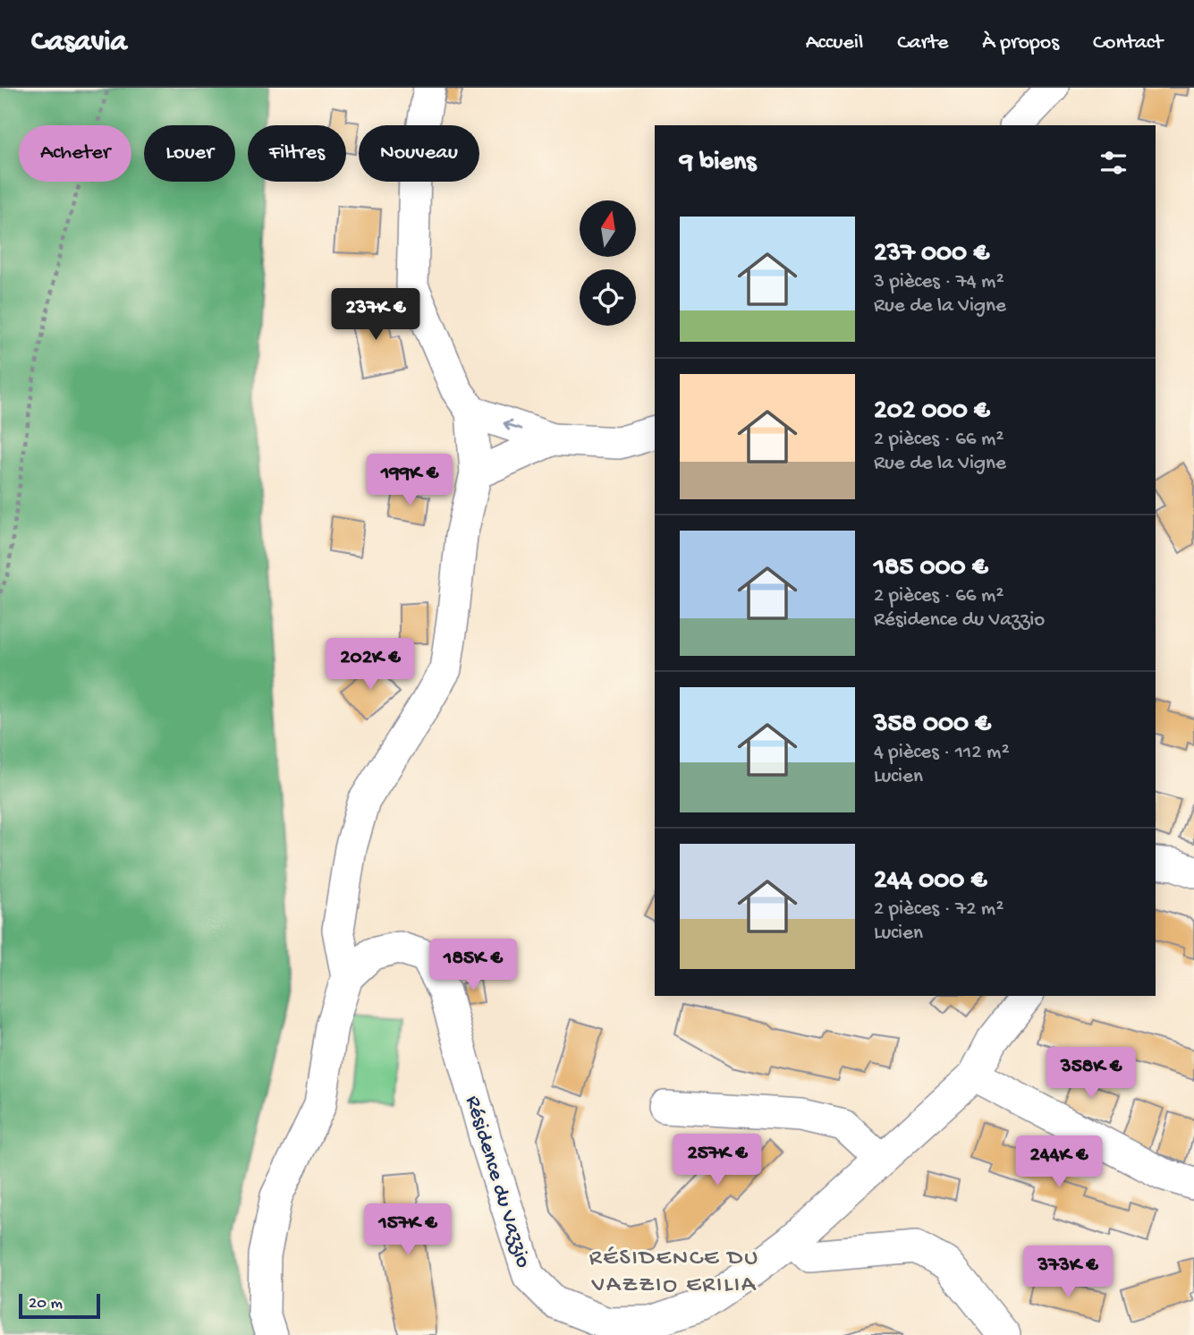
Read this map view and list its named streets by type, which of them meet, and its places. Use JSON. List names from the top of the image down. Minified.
{"streets":{"street":["Résidence du Vazzio"]},"districts":["RÉSIDENCE DU VAZZIO ERILIA"],"scale_bar":"20 m","north":"top","page":{"header":"Casavia","nav":["Accueil","Carte","À propos","Contact"],"chip":["Acheter","Louer","Filtres","Nouveau"],"heading":"9 biens","list":[{"name":"237 000 €","note":"3 pièces · 74 m² · Rue de la Vigne"},{"name":"202 000 €","note":"2 pièces · 66 m² · Rue de la Vigne"},{"name":"185 000 €","note":"2 pièces · 66 m² · Résidence du Vazzio"},{"name":"358 000 €","note":"4 pièces · 112 m² · Lucien"},{"name":"244 000 €","note":"2 pièces · 72 m² · Lucien"}],"price":["237K €","199K €","202K €","185K €","358K €","257K €","244K €","157K €","373K €"],"scale":"20 m"}}
